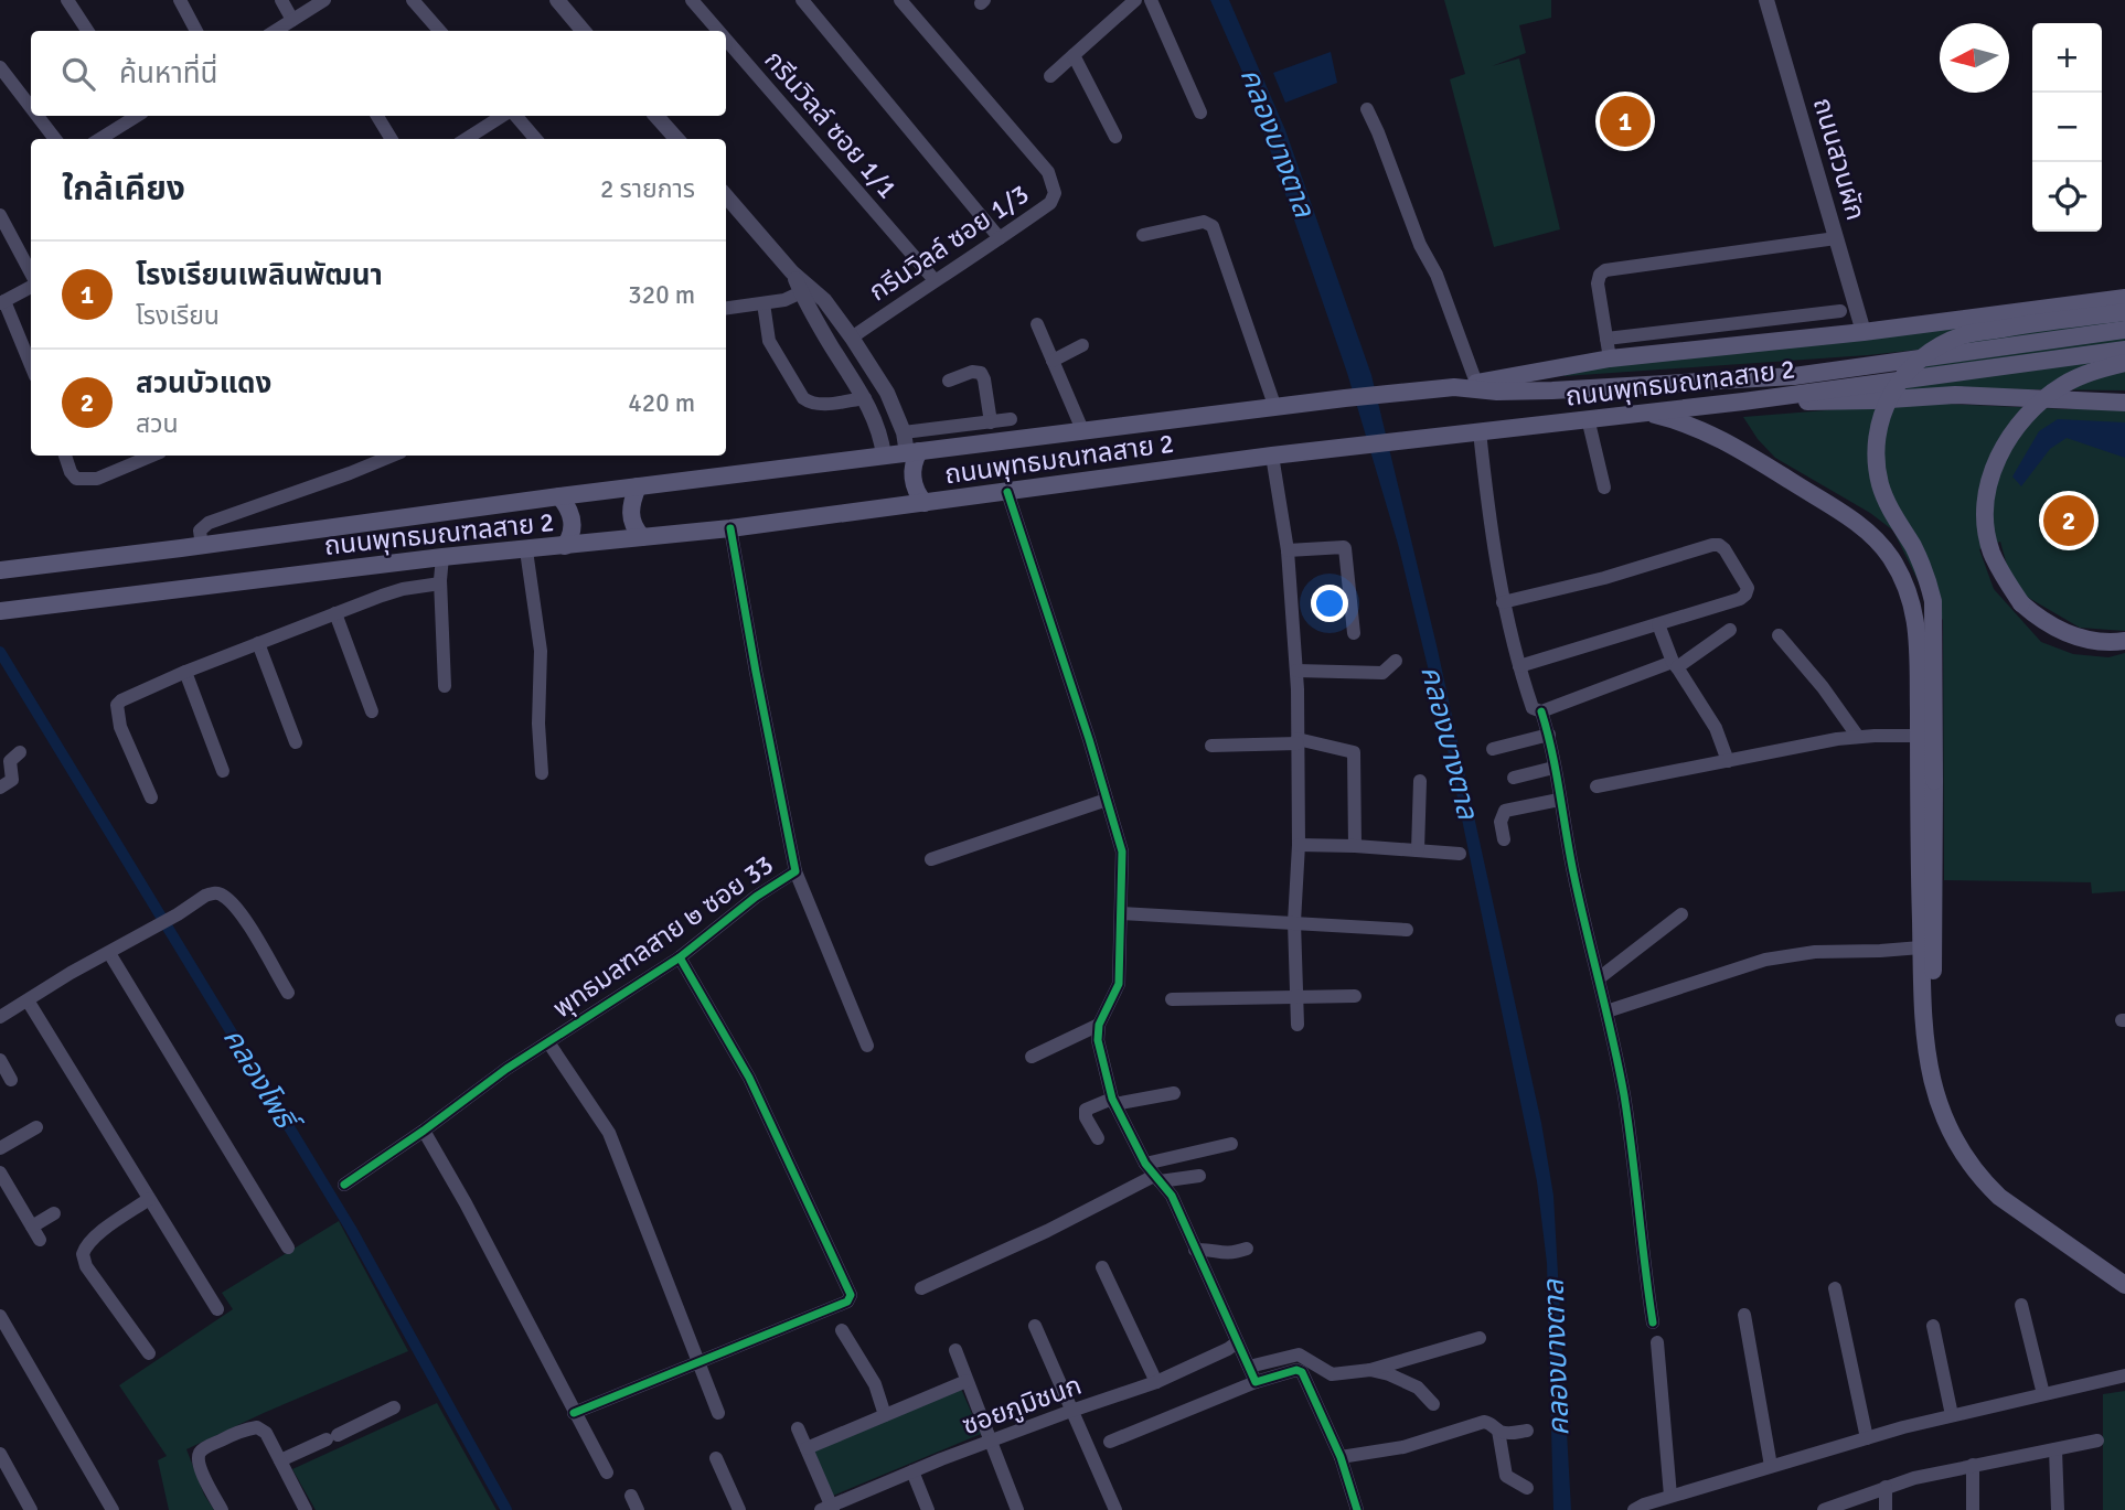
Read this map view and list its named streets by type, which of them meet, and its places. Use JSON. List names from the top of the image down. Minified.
{"streets":{"main road":["ถนนพุทธมณฑลสาย 2"],"street":["กรีนวิลล์ ซอย 1/1","ถนนสวนผัก","กรีนวิลล์ ซอย 1/3","พุทธมลฑลสาย ๒ ซอย 33","ซอยภูมิชนก"]},"crossings":[["กรีนวิลล์ ซอย 1/1","กรีนวิลล์ ซอย 1/3"],["ถนนพุทธมณฑลสาย 2","พุทธมลฑลสาย ๒ ซอย 33"]],"water":["คลองบางตาล","คลองโพธิ์"],"north":"left","page":{"map_buttons":["+","−"],"search":"ค้นหาที่นี่","pins":["1","2"],"heading":["ใกล้เคียง","2 รายการ"],"list":[{"mark":"1","name":"โรงเรียนเพลินพัฒนา","note":"โรงเรียน","value":"320 m"},{"mark":"2","name":"สวนบัวแดง","note":"สวน","value":"420 m"}]}}
